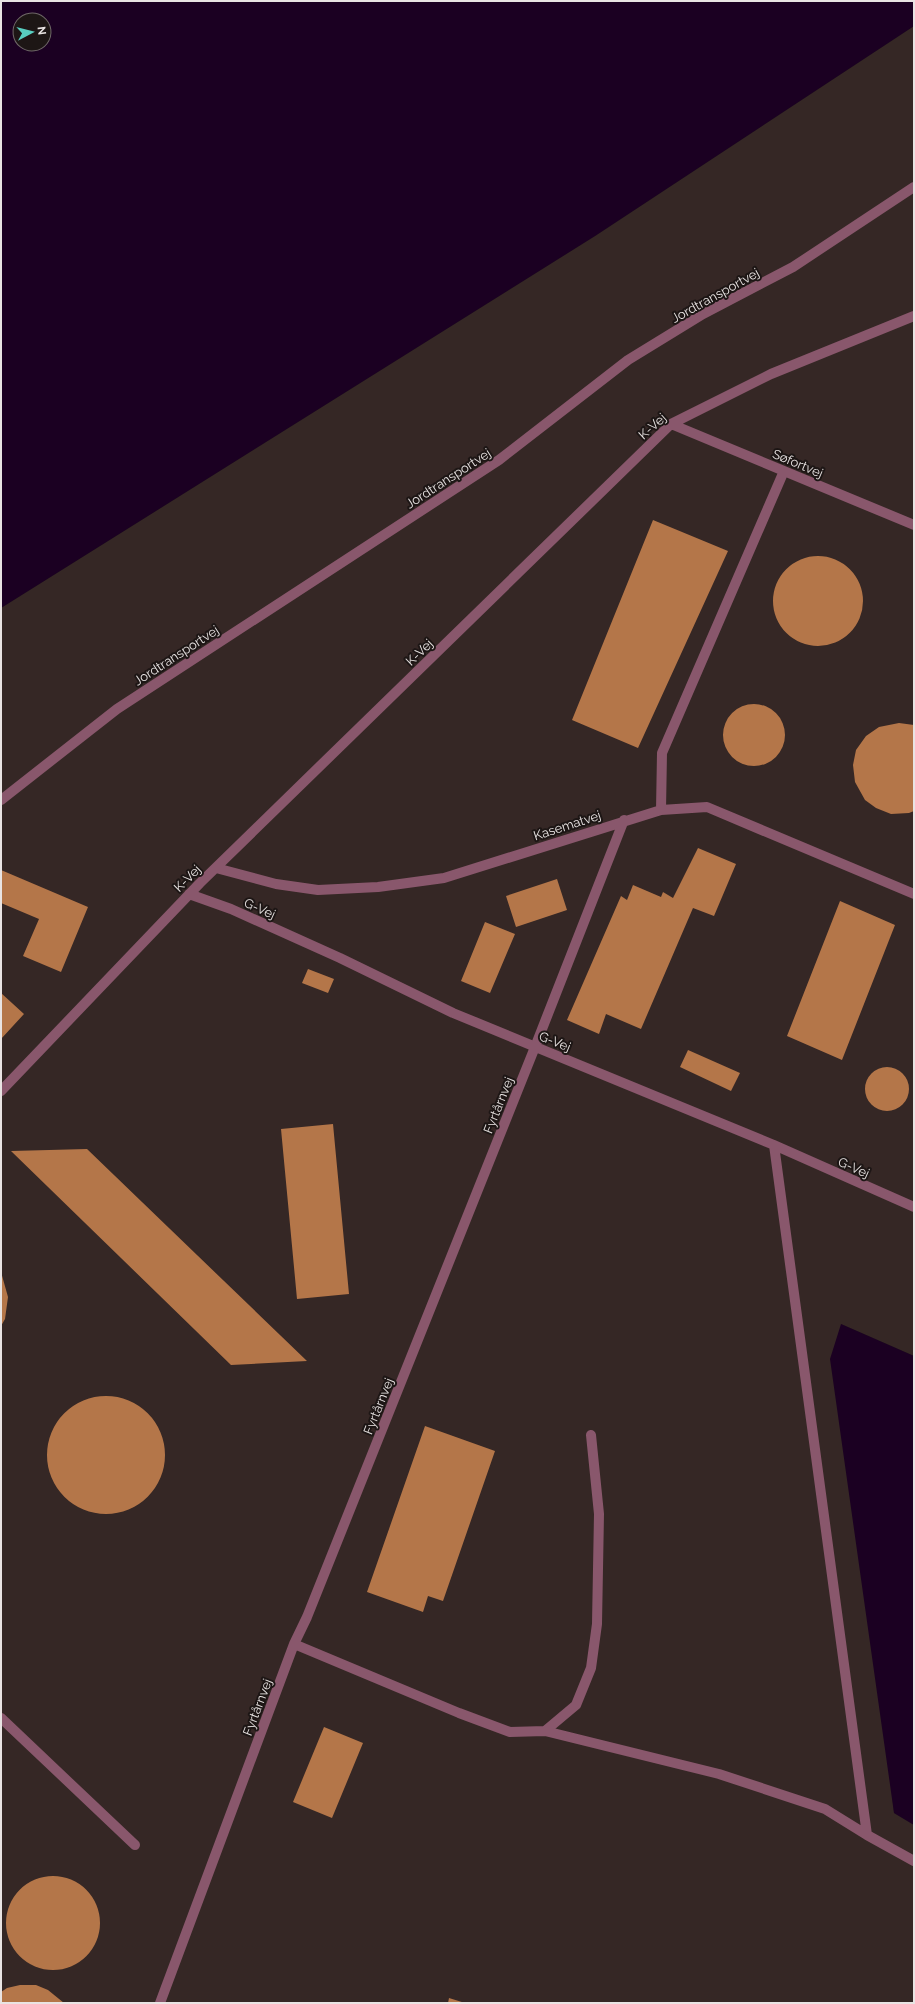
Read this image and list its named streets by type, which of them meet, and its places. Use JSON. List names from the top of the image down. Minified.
{"streets":{"lane":["Jordtransportvej","K-Vej","Søfortvej","Kasematvej","G-Vej","Fyrtårnvej"]},"crossings":[["K-Vej","Søfortvej"],["K-Vej","Kasematvej"],["K-Vej","G-Vej"],["Kasematvej","Fyrtårnvej"],["G-Vej","Fyrtårnvej"]],"north":"right"}
